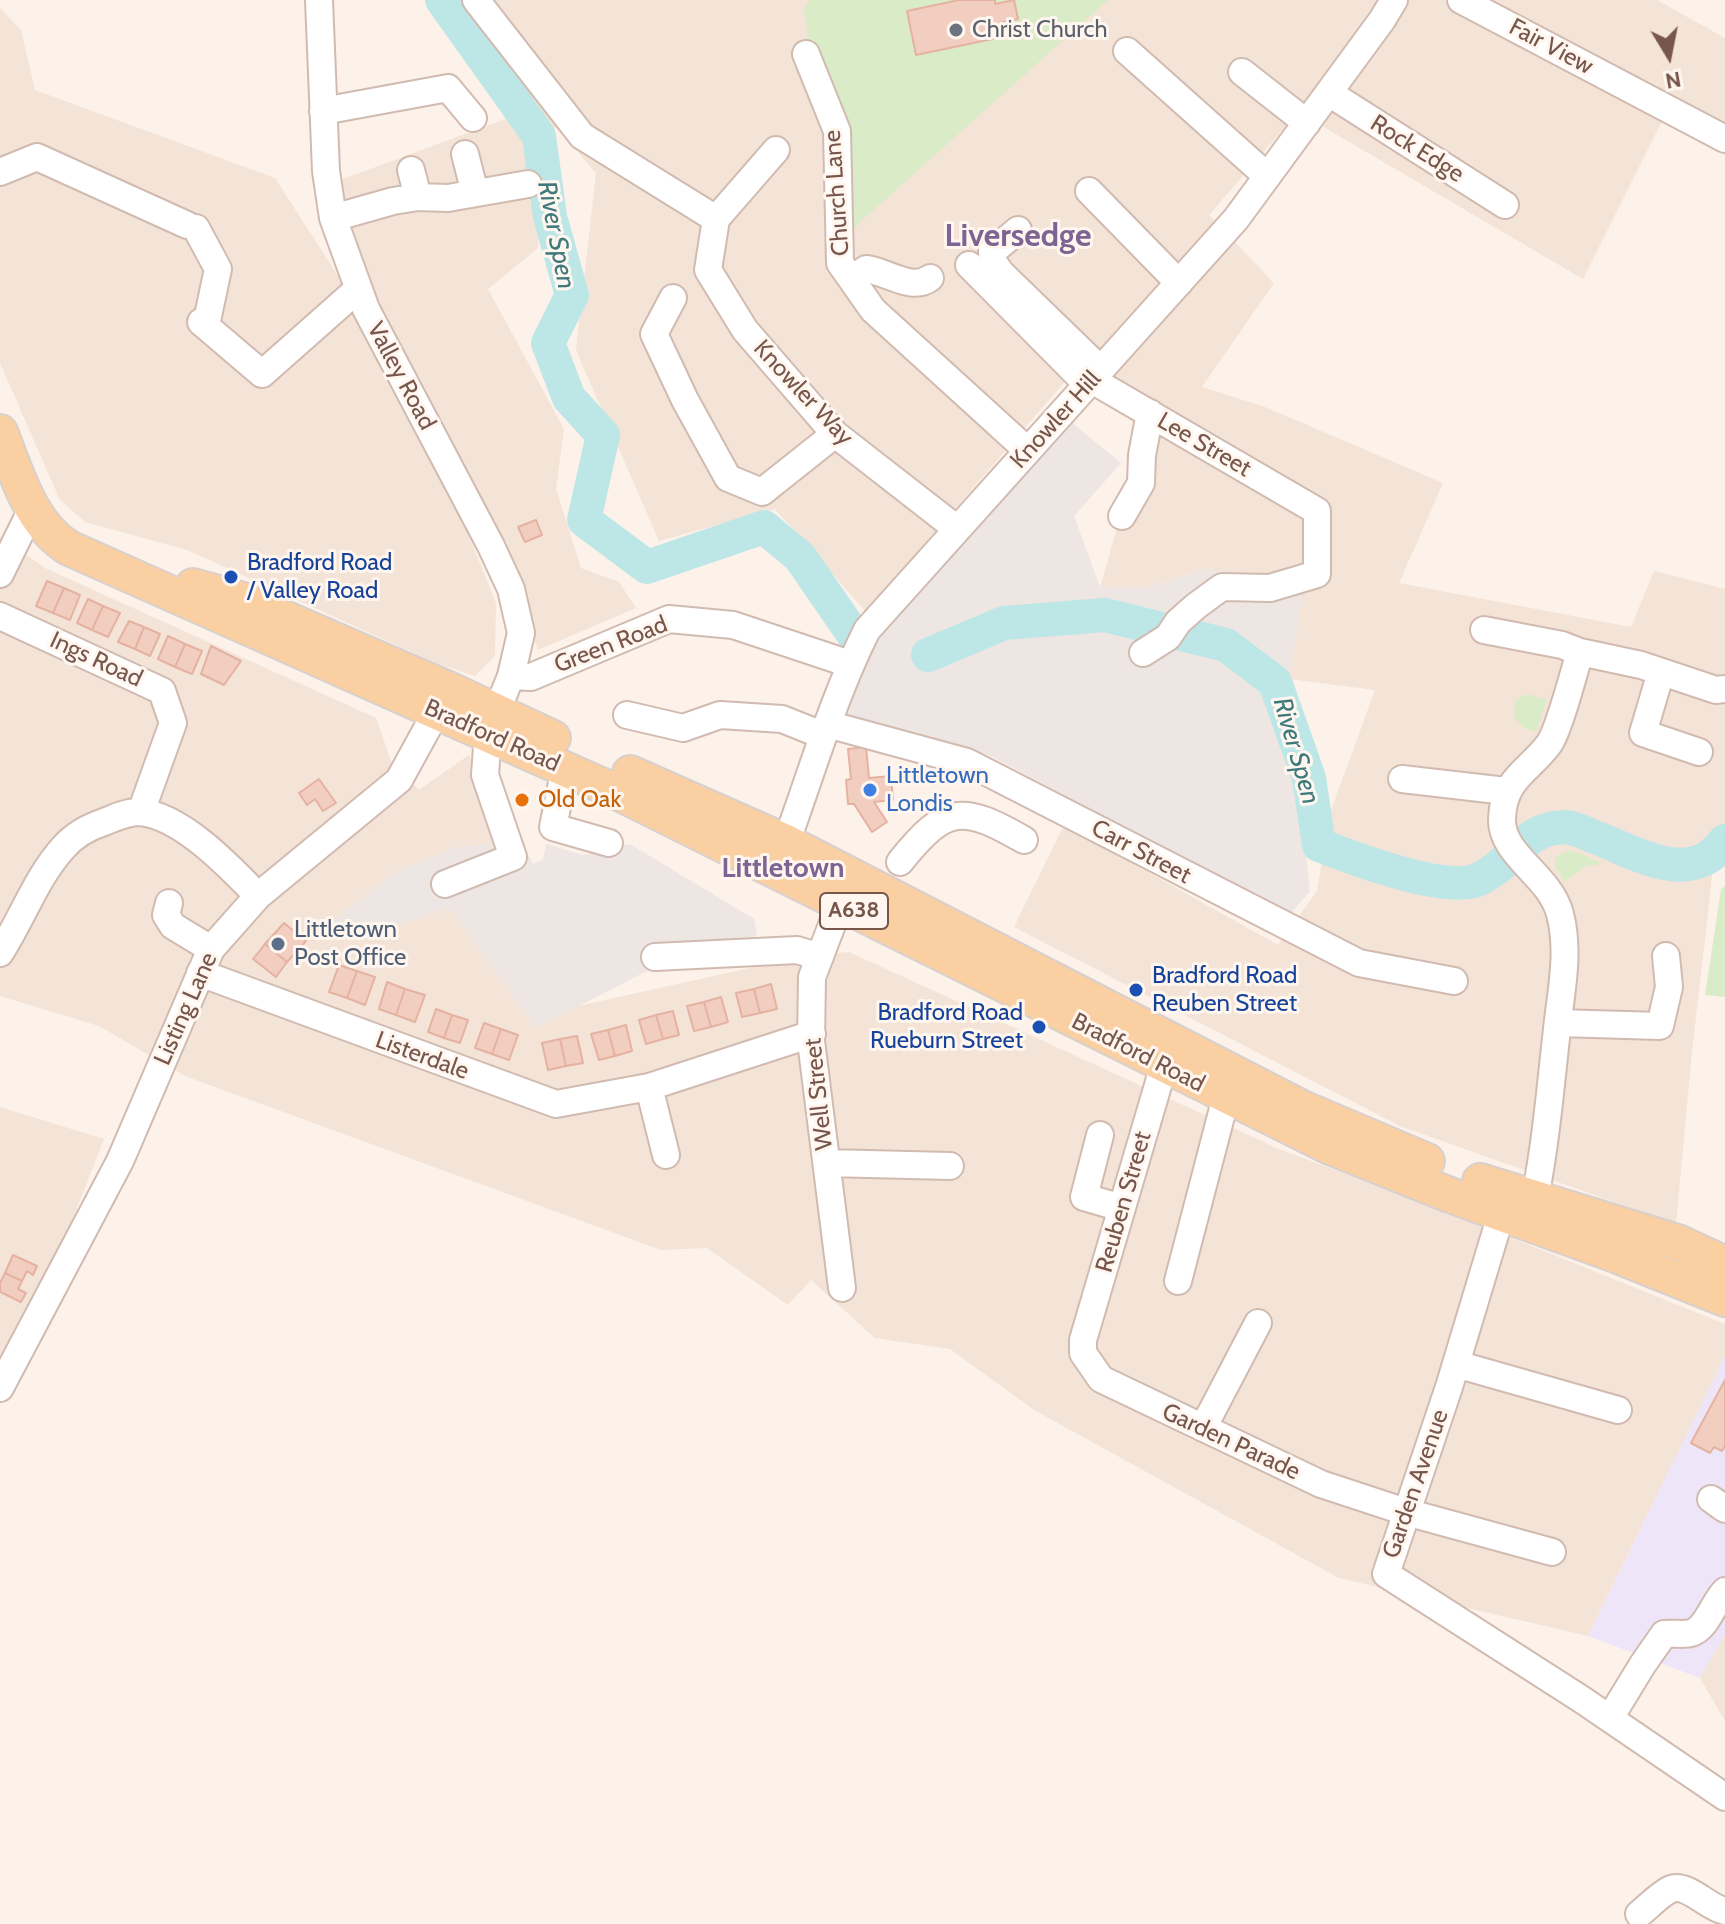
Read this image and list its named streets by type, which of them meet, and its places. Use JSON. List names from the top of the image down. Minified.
{"streets":{"main road":["Bradford Road","A638"],"street":["Fair View","Rock Edge","Church Lane","Valley Road","Knowler Way","Knowler Hill","Lee Street","Green Road","Ings Road","Carr Street","Listing Lane","Listerdale","Well Street","Reuben Street","Garden Parade","Garden Avenue"]},"crossings":[["Rock Edge","Knowler Hill"],["Church Lane","Knowler Hill"],["Valley Road","Green Road"],["Valley Road","Bradford Road"],["Knowler Way","Knowler Hill"],["Knowler Hill","Lee Street"],["Knowler Hill","Green Road"],["Knowler Hill","Bradford Road"],["Knowler Hill","Carr Street"],["Bradford Road","Listing Lane"],["Bradford Road","Well Street"],["Bradford Road","Reuben Street"],["Bradford Road","Garden Avenue"],["Listing Lane","Listerdale"],["Listerdale","Well Street"],["Reuben Street","Garden Parade"],["Garden Parade","Garden Avenue"]],"districts":["Liversedge","Littletown"],"water":["River Spen"],"places":["Christ Church","Bradford Road / Valley Road","Littletown Londis","Old Oak","Littletown Post Office","Bradford Road Reuben Street","Bradford Road Rueburn Street"],"north":"bottom"}
